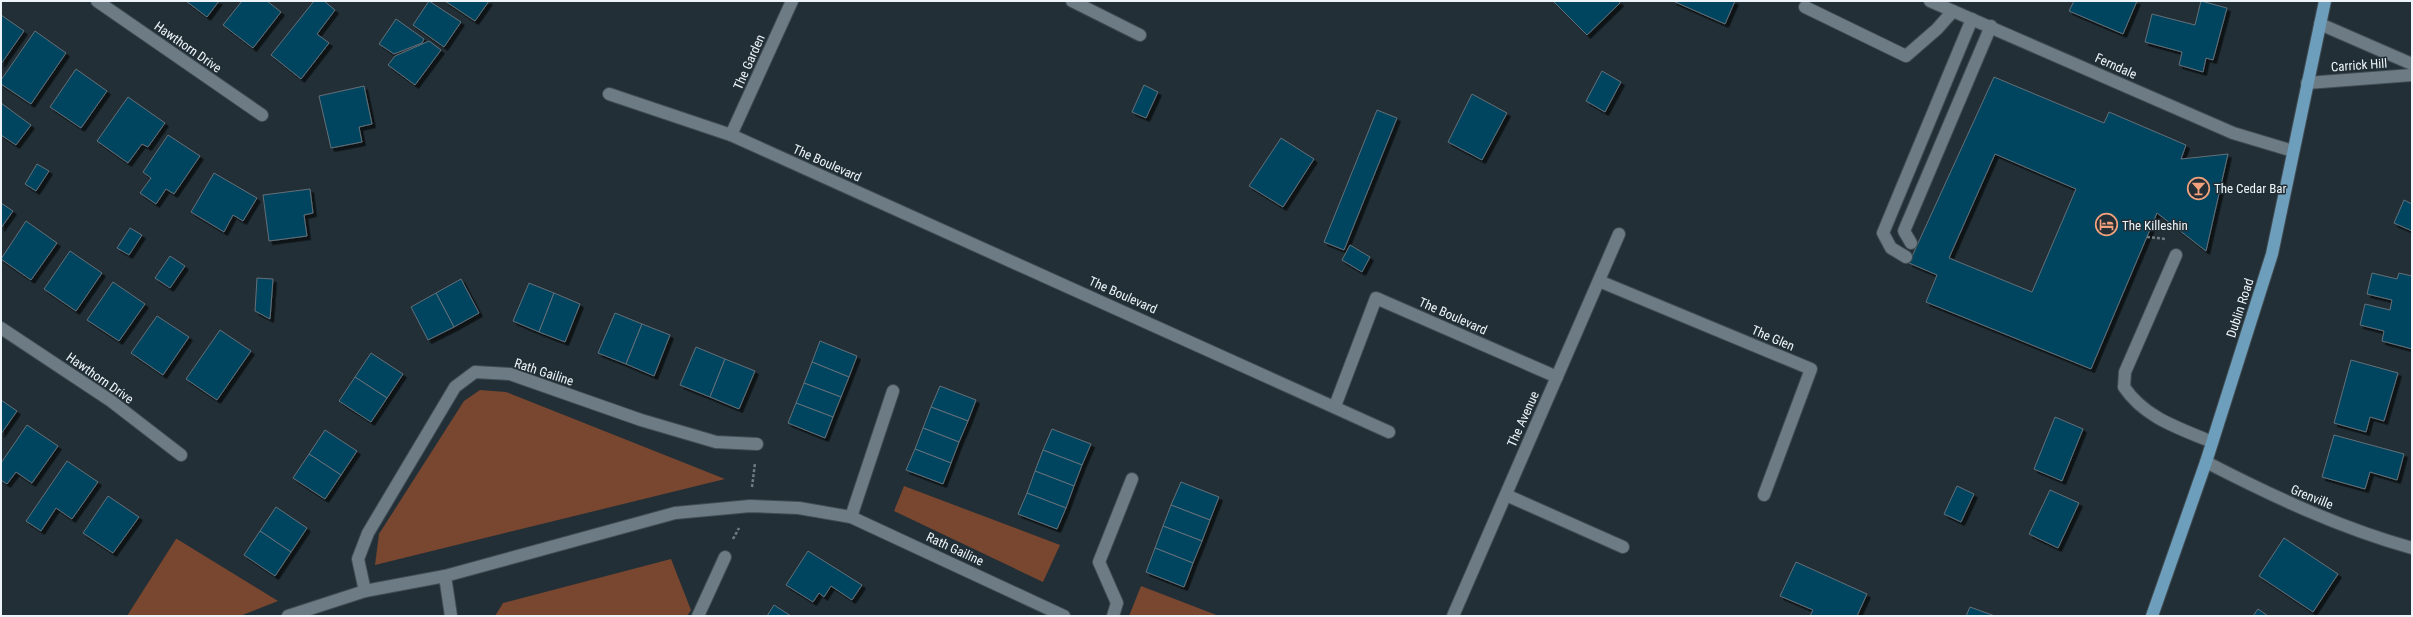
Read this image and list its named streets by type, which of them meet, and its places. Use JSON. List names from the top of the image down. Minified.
{"streets":{"main road":["Dublin Road"],"street":["Hawthorn Drive","The Garden","Carrick Hill","Ferndale","The Boulevard","The Glen","Rath Gailine","The Avenue","Grenville"]},"crossings":[["The Garden","The Boulevard"],["Carrick Hill","Dublin Road"],["Ferndale","Dublin Road"],["The Boulevard","The Avenue"],["Dublin Road","Grenville"],["The Glen","The Avenue"]],"places":{"bar":["The Cedar Bar"],"hotel":["The Killeshin"]}}
